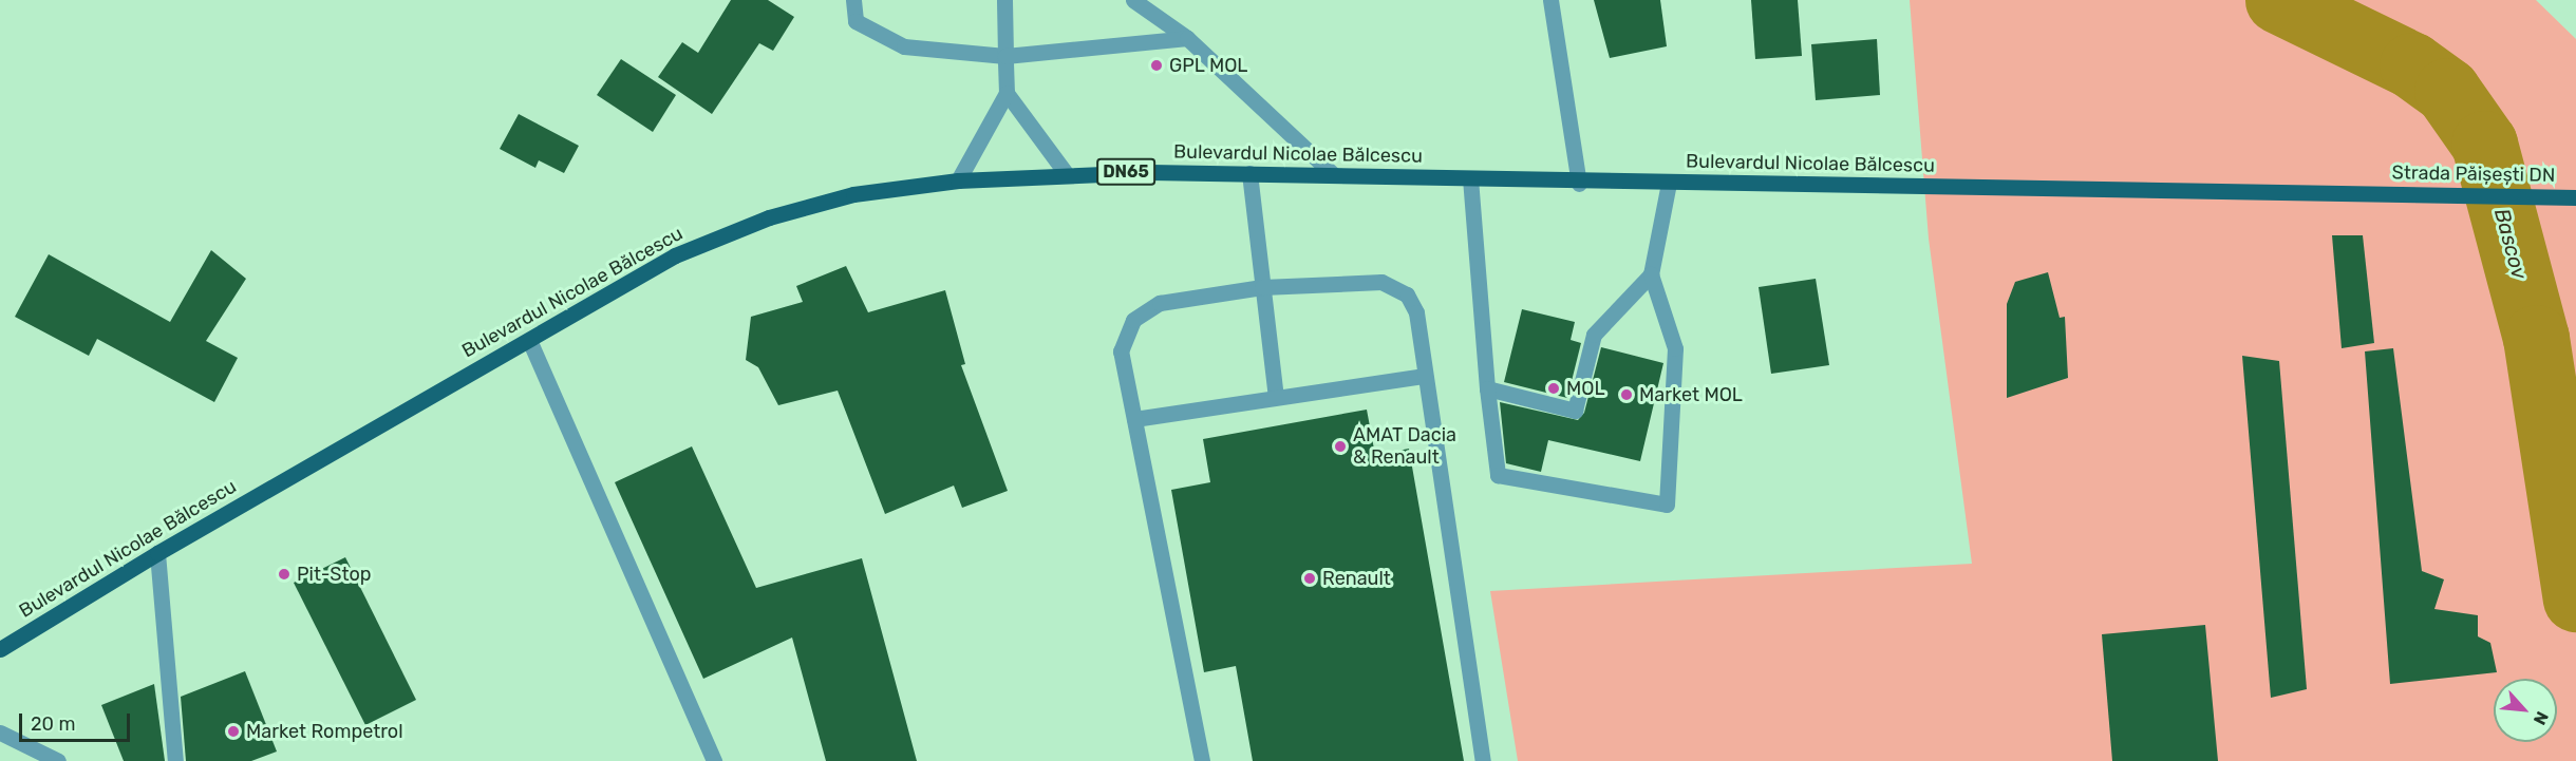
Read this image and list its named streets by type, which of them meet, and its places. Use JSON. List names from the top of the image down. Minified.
{"streets":{"main road":["Bulevardul Nicolae Bălcescu","DN65","Strada Păișești DN"]},"crossings":[["Bulevardul Nicolae Bălcescu","Strada Păișești DN"]],"water":["Bascov"],"places":["GPL MOL","MOL","Market MOL","AMAT Dacia & Renault","Pit-Stop","Renault","Market Rompetrol"],"scale_bar":"20 m","north":"bottom right"}
